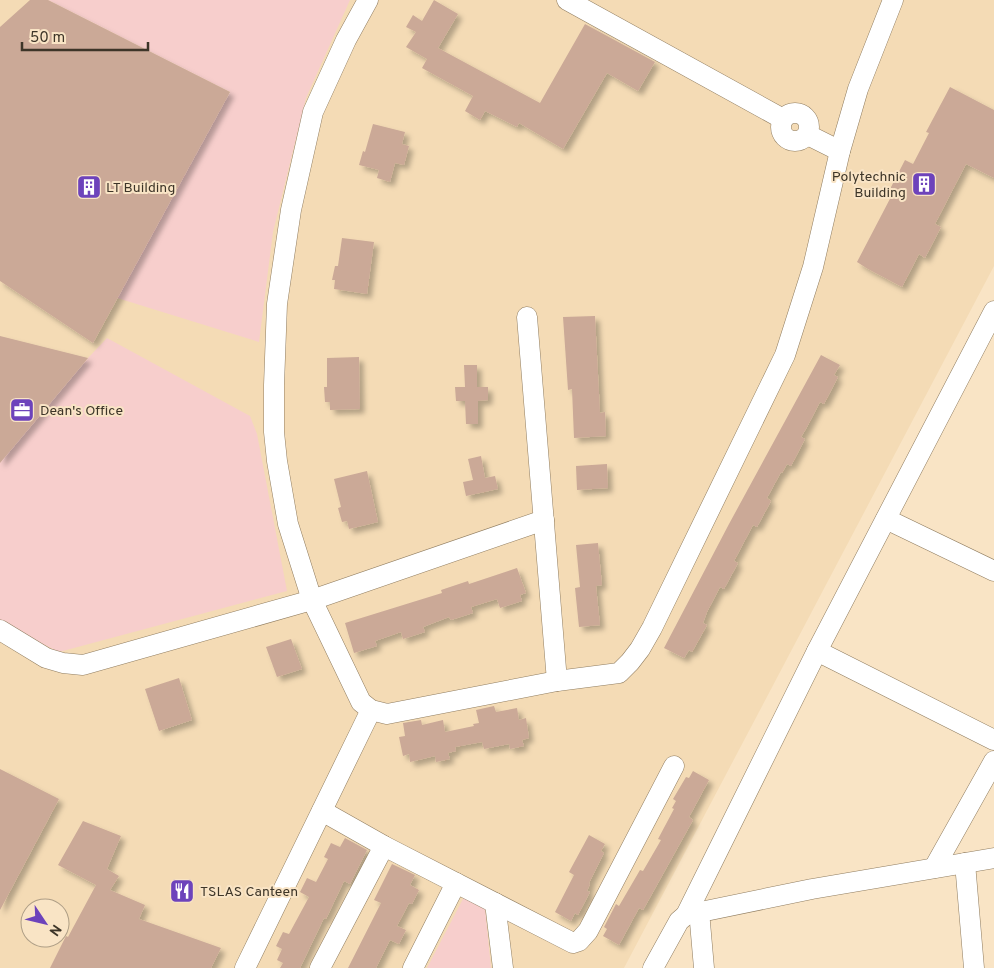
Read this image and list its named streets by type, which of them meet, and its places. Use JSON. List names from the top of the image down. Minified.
{"places":{"building":["Polytechnic Building","LT Building"],"office":["Dean's Office"],"restaurant":["TSLAS Canteen"]},"scale_bar":"50 m","north":"bottom right"}
